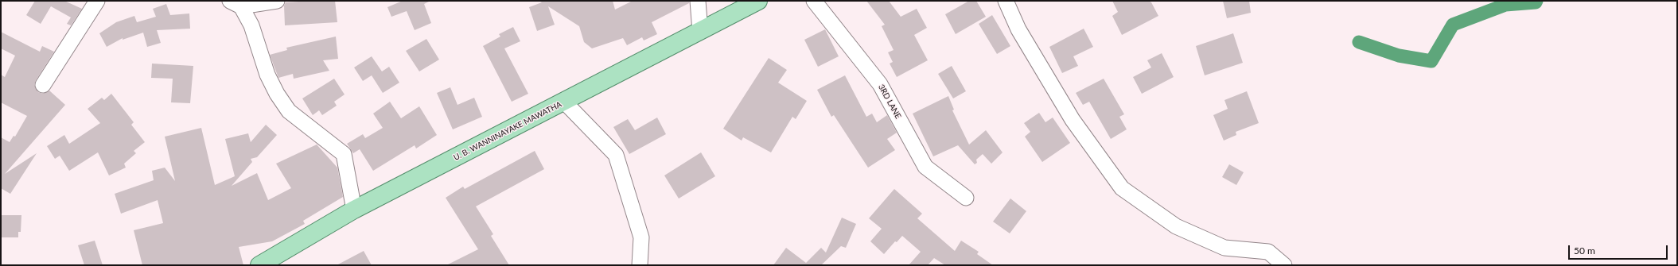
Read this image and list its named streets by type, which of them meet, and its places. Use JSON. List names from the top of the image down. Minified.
{"streets":{"main road":["U. B. WANNINAYAKE MAWATHA"],"street":["3RD LANE"]},"scale_bar":"50 m"}
